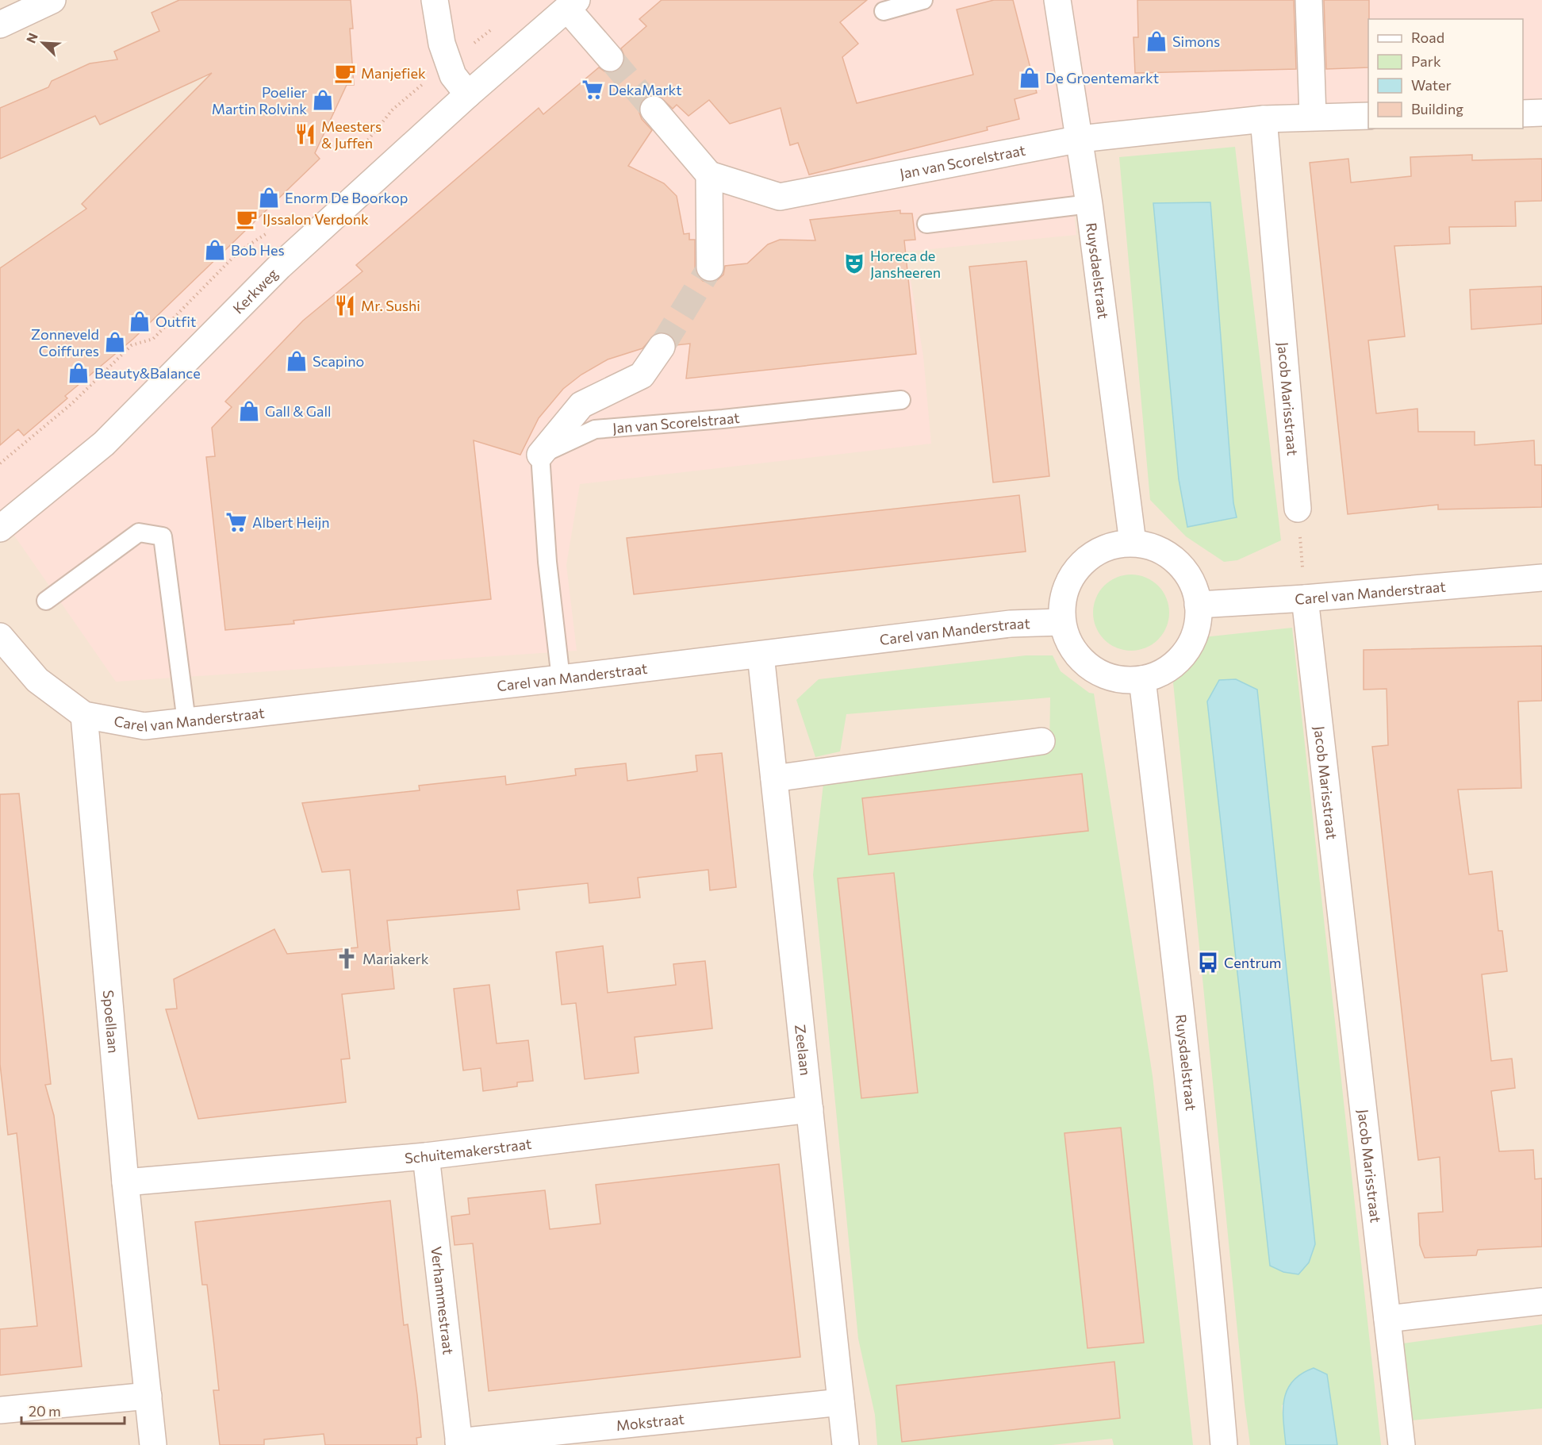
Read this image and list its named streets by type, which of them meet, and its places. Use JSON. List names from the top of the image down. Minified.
{"streets":{"street":["Jan van Scorelstraat","Ruysdaelstraat","Kerkweg","Jacob Marisstraat","Carel van Manderstraat","Spoellaan","Zeelaan","Schuitemakerstraat","Verhammestraat","Mokstraat"]},"crossings":[["Jan van Scorelstraat","Ruysdaelstraat"],["Jan van Scorelstraat","Jacob Marisstraat"],["Ruysdaelstraat","Carel van Manderstraat"],["Jacob Marisstraat","Carel van Manderstraat"],["Carel van Manderstraat","Spoellaan"],["Carel van Manderstraat","Zeelaan"],["Spoellaan","Schuitemakerstraat"],["Zeelaan","Schuitemakerstraat"],["Zeelaan","Mokstraat"],["Schuitemakerstraat","Verhammestraat"],["Verhammestraat","Mokstraat"]],"places":{"shop":["Simons","De Groentemarkt","Poelier Martin Rolvink","Enorm De Boorkop","Bob Hes","Outfit","Zonneveld Coiffures","Scapino","Beauty&Balance","Gall & Gall"],"cafe":["Manjefiek","IJssalon Verdonk"],"supermarket":["DekaMarkt","Albert Heijn"],"restaurant":["Meesters & Juffen","Mr. Sushi"],"theatre":["Horeca de Jansheeren"],"church":["Mariakerk"],"bus stop":["Centrum"]},"legend":["Road","Park","Water","Building"],"scale_bar":"20 m","north":"top left"}
